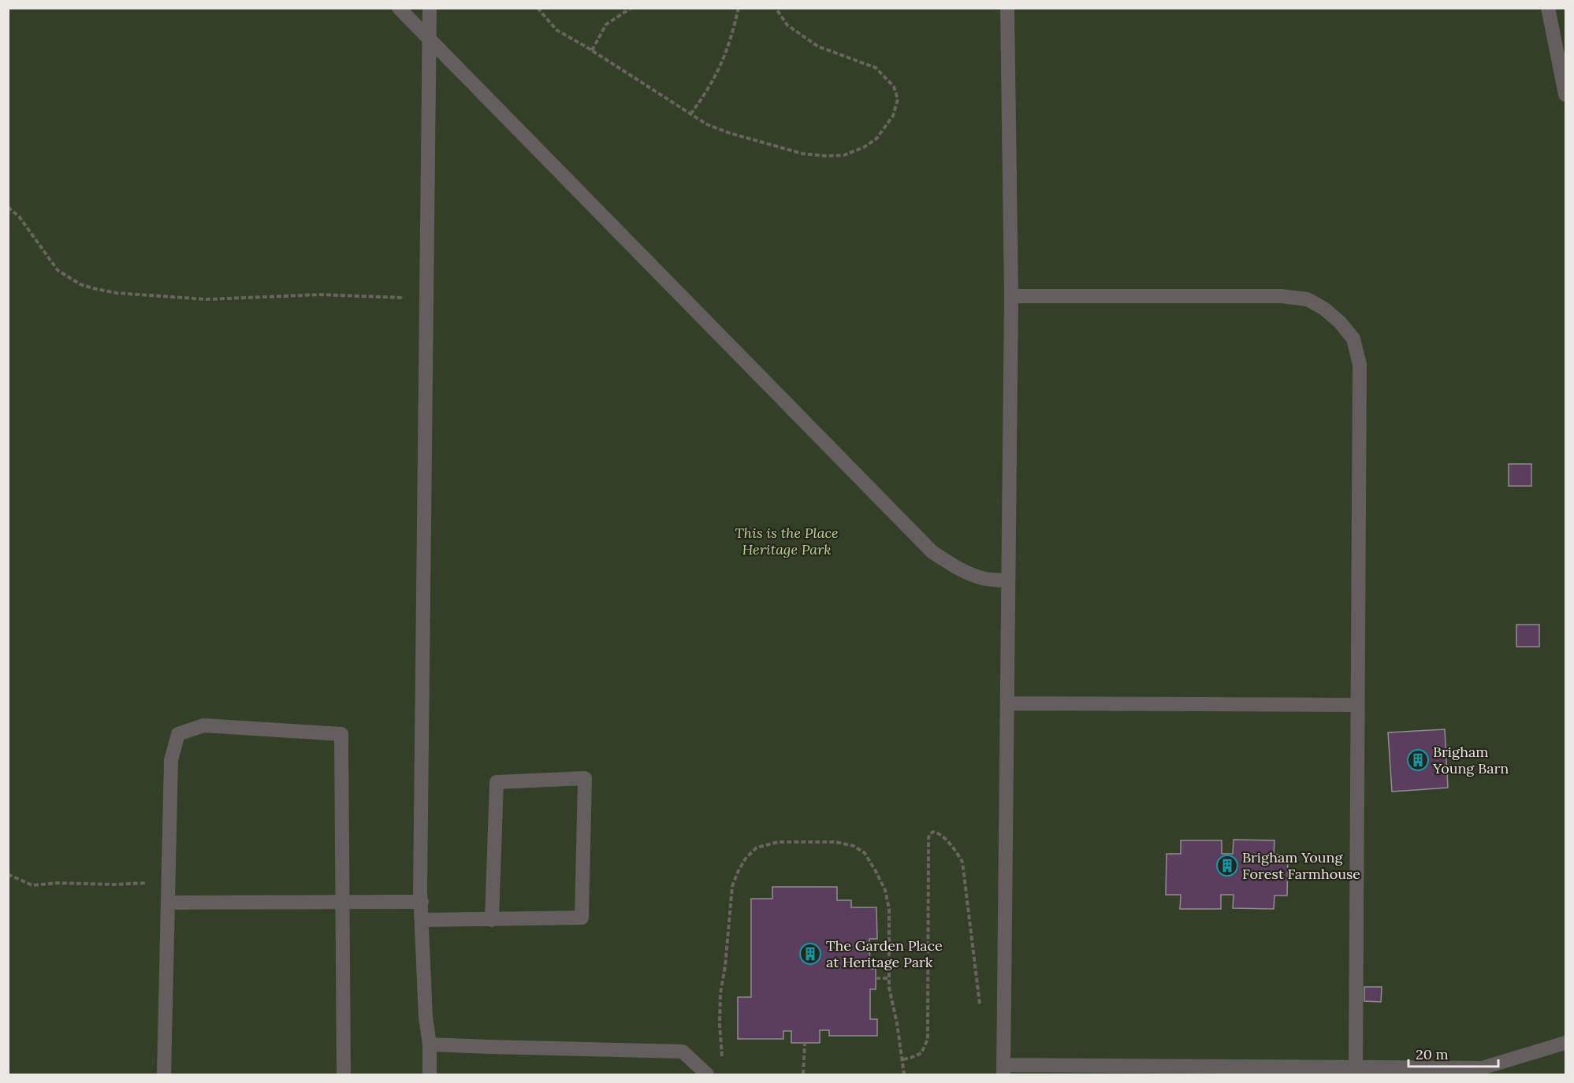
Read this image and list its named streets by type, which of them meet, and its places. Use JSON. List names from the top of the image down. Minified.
{"parks":["This is the Place Heritage Park"],"places":{"building":["Brigham Young Barn","Brigham Young Forest Farmhouse","The Garden Place at Heritage Park"]},"scale_bar":"20 m"}
